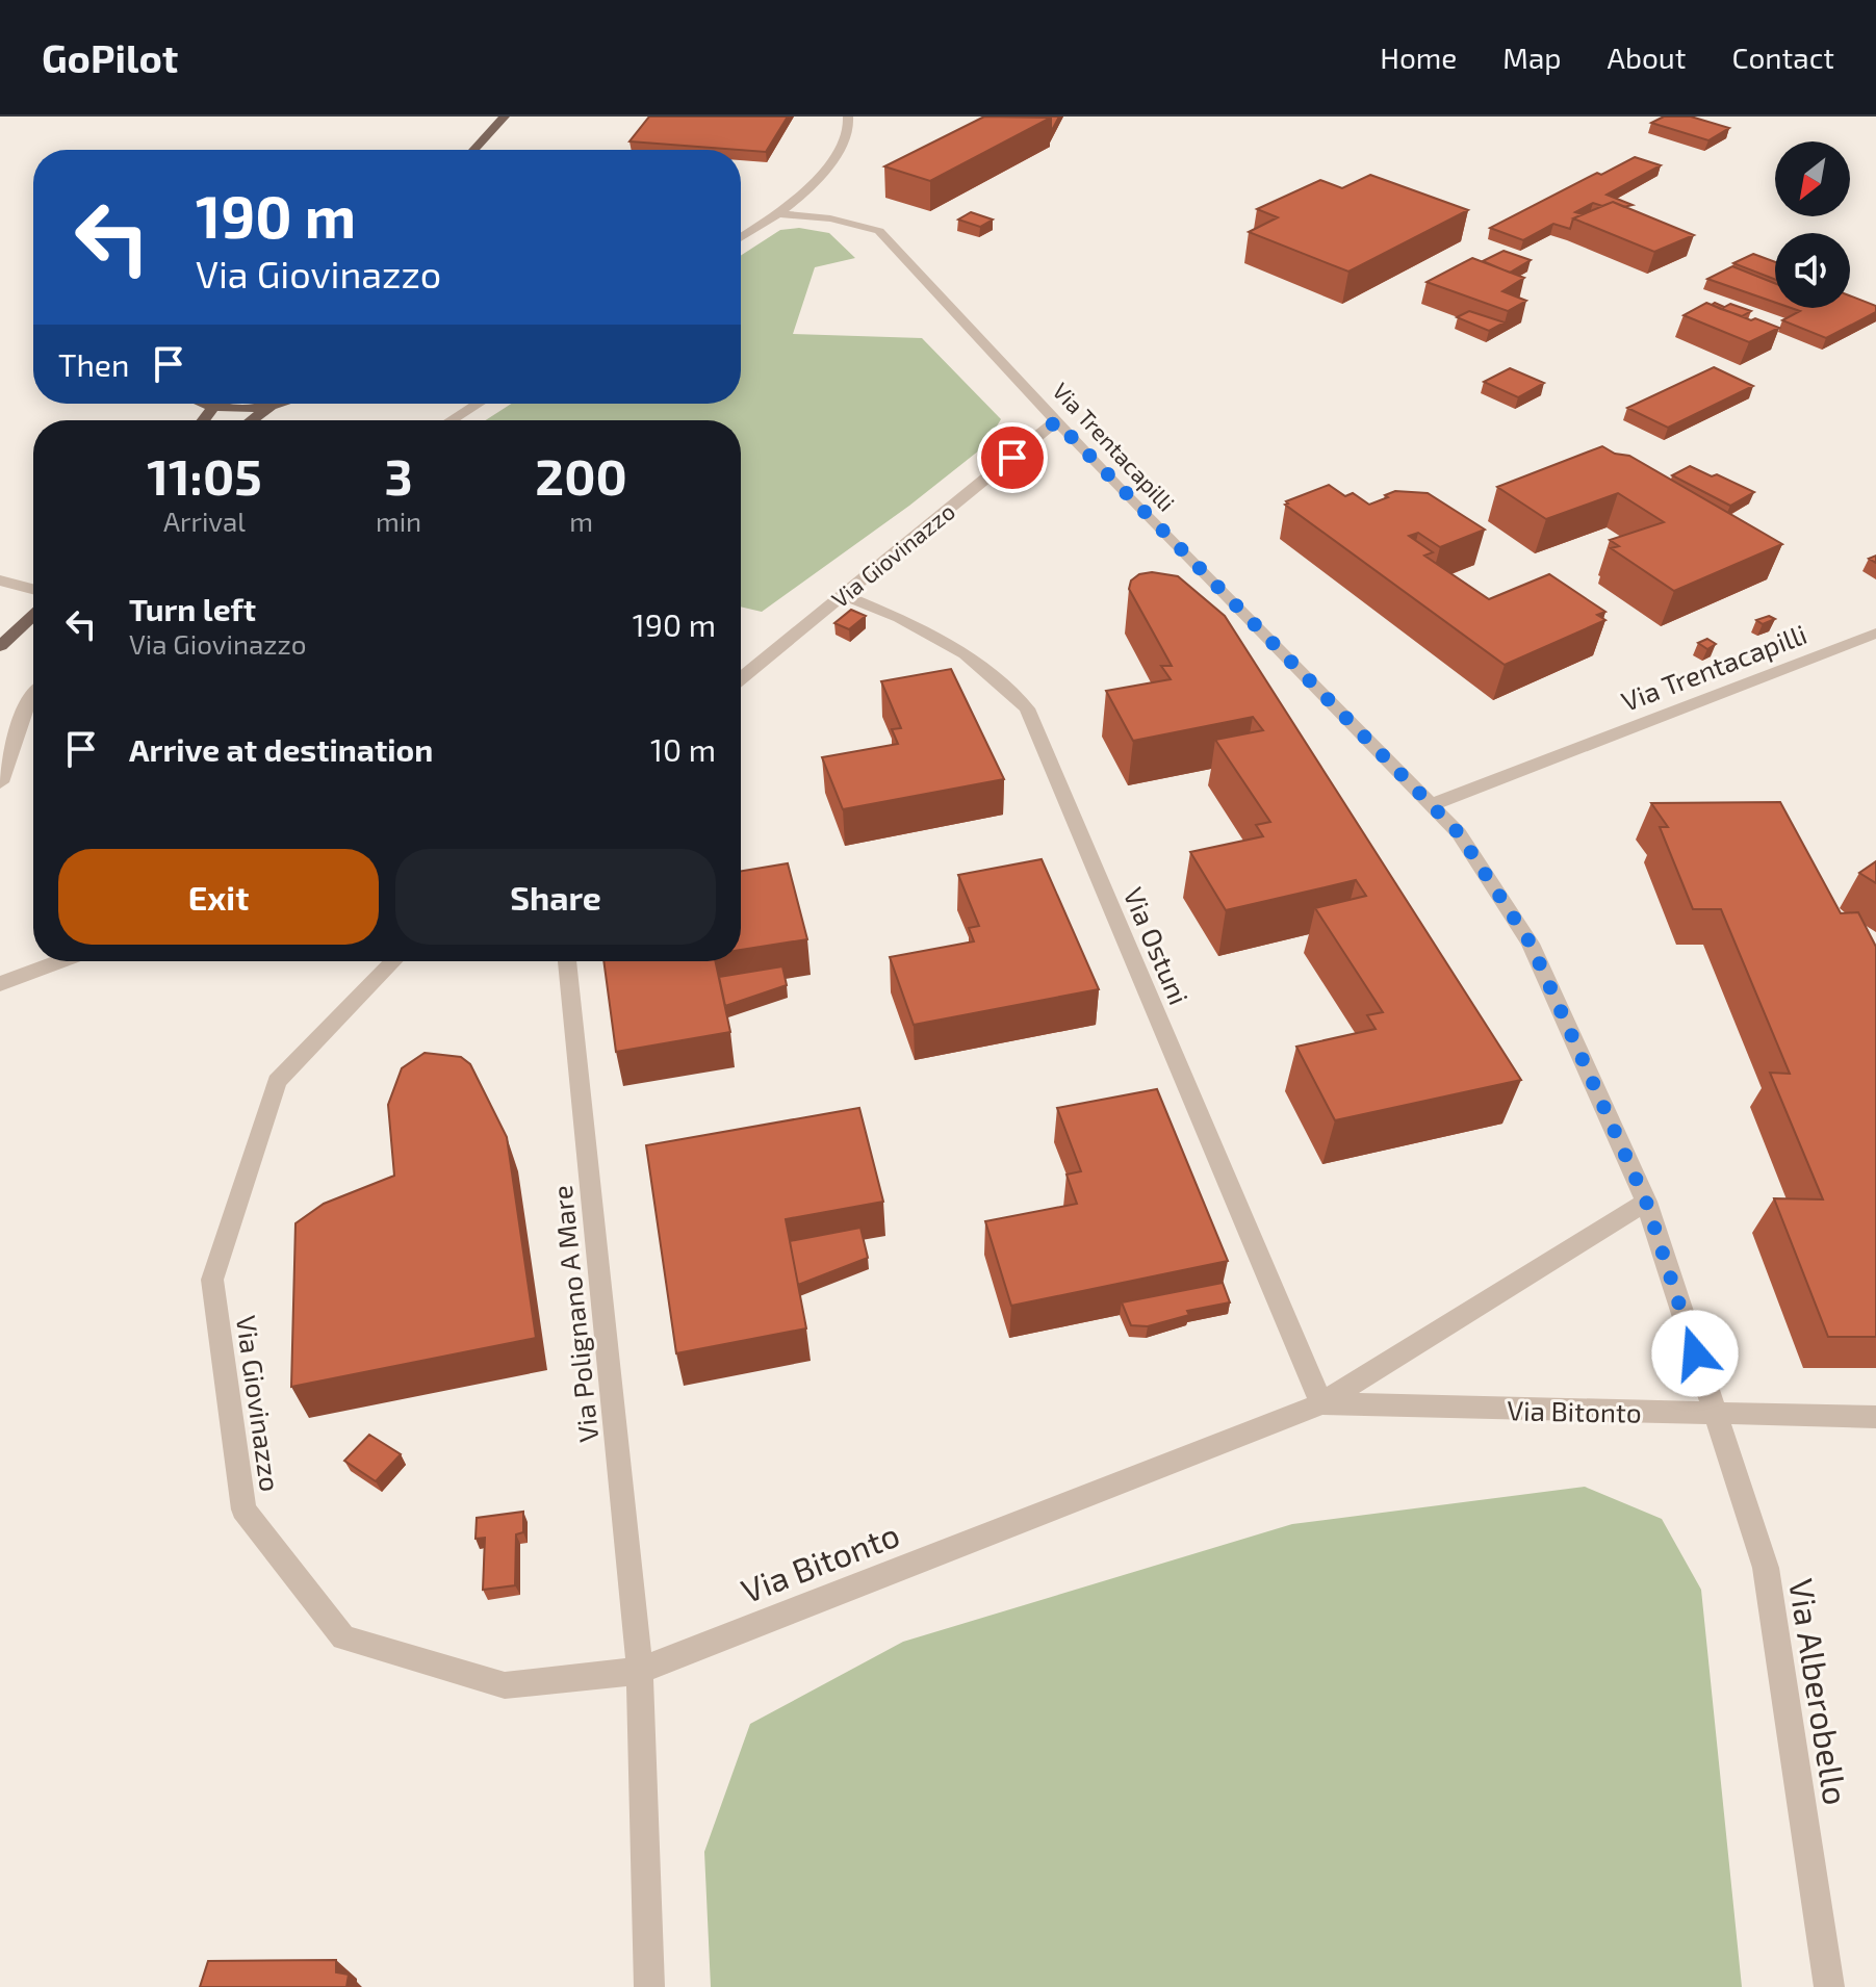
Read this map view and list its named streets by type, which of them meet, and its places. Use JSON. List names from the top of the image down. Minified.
{"streets":{"street":["Via Trentacapilli","Via Giovinazzo","Via Ostuni","Via Polignano A Mare","Via Bitonto","Via Alberobello"]},"crossings":[["Via Trentacapilli","Via Giovinazzo"],["Via Trentacapilli","Via Bitonto"],["Via Trentacapilli","Via Alberobello"],["Via Giovinazzo","Via Ostuni"],["Via Giovinazzo","Via Polignano A Mare"],["Via Giovinazzo","Via Bitonto"],["Via Ostuni","Via Bitonto"],["Via Polignano A Mare","Via Bitonto"],["Via Bitonto","Via Alberobello"]],"north":"bottom left","page":{"header":"GoPilot","nav":["Home","Map","About","Contact"],"turn":["190 m","Via Giovinazzo"],"then":"Then","eta":["11:05","Arrival","3","min","200","m"],"list":[{"name":"Turn left","note":"Via Giovinazzo","value":"190 m"},{"name":"Arrive at destination","value":"10 m"}],"buttons":["Exit","Share"]}}
